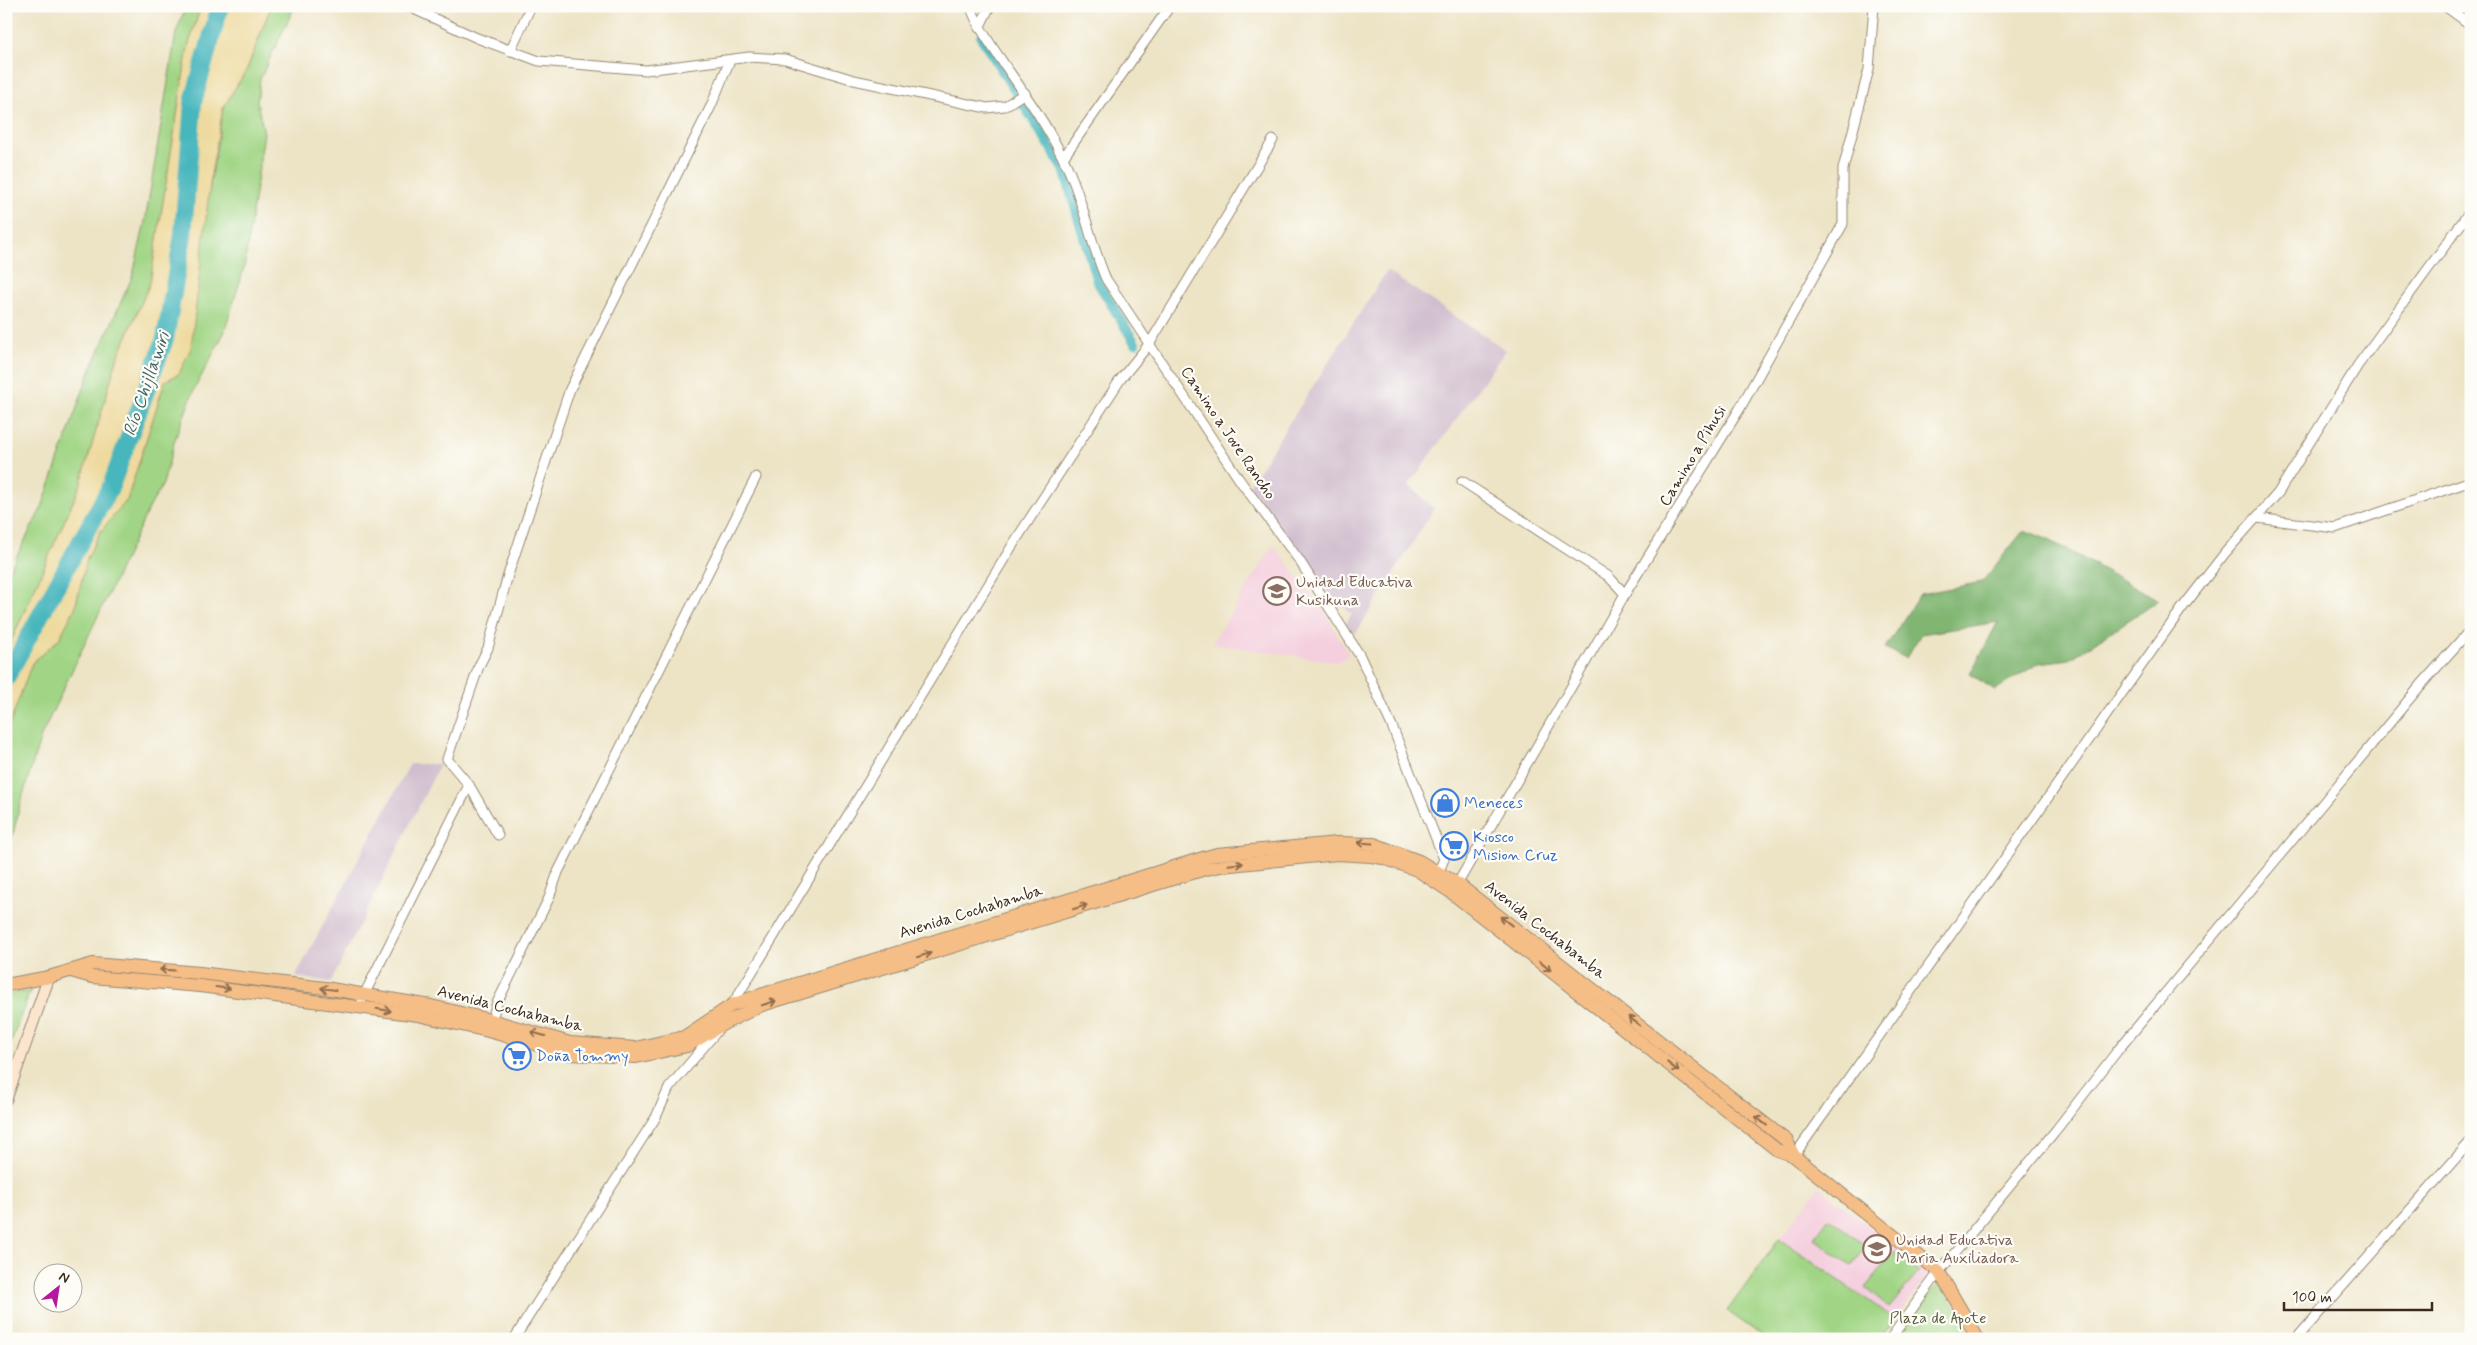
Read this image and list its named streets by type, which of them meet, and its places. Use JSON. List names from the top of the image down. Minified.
{"streets":{"main road":["Avenida Cochabamba"],"street":["Camino a Jove Rancho","Camino a Pihusi"]},"crossings":[["Camino a Jove Rancho","Avenida Cochabamba"],["Camino a Pihusi","Avenida Cochabamba"]],"water":["Río Chijllawiri"],"parks":["Plaza de Apote"],"places":{"school or university":["Unidad Educativa Kusikuna","Unidad Educativa Maria Auxiliadora"],"shop":["Meneces"],"supermarket":["Kiosco Mision Cruz","Doña Tommy"]},"scale_bar":"100 m","north":"top right"}
